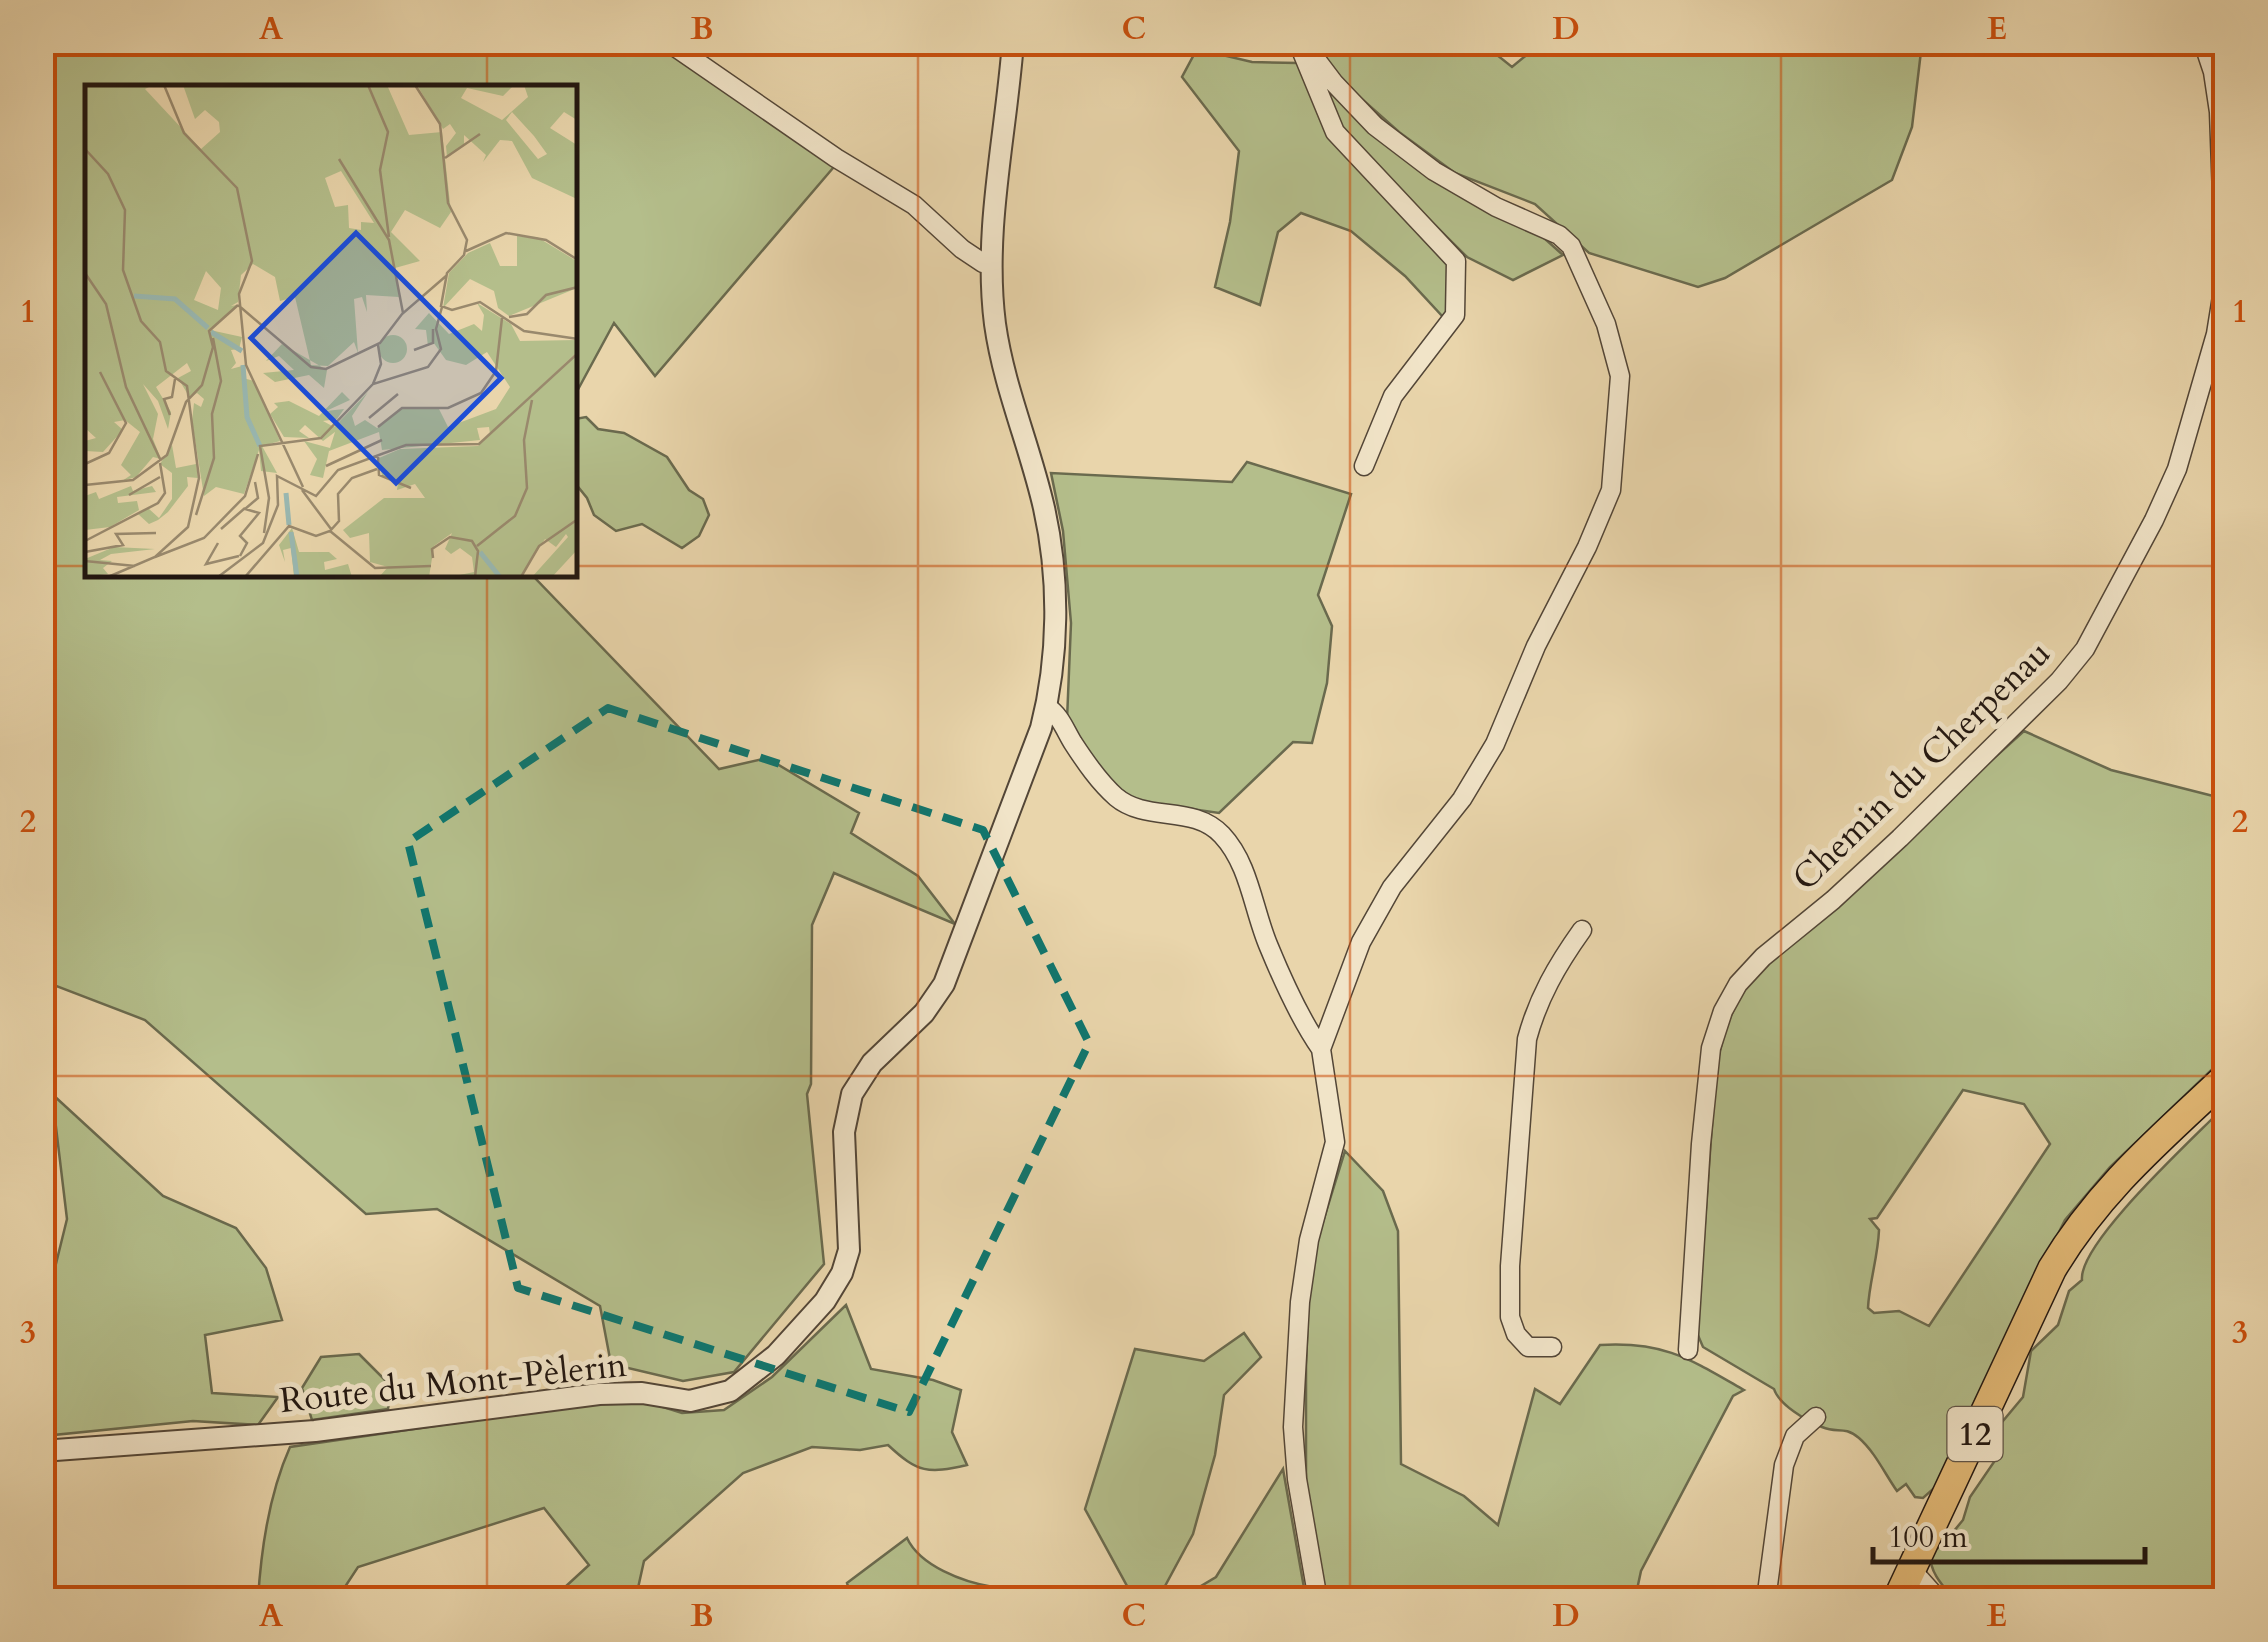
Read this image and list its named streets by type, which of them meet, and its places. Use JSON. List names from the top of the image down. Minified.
{"streets":{"main road":["12"],"street":["Chemin du Cherpenau","Route du Mont-Pèlerin"]},"scale_bar":"100 m","grid":{"columns":["A","B","C","D","E"],"rows":["1","2","3"]}}
